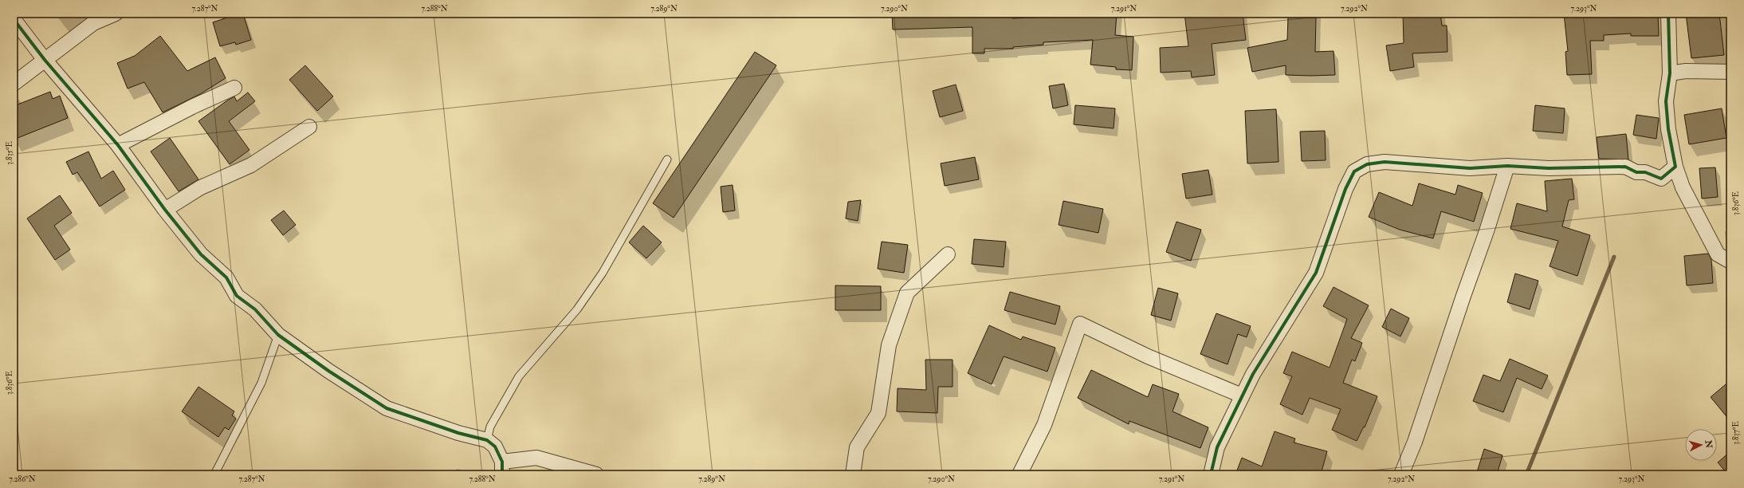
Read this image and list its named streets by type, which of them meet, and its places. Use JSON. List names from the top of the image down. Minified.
{"north":"right","coordinates":["7.287°N","7.288°N","7.289°N","7.290°N","7.291°N","7.292°N","7.293°N","3.835°E","3.836°E","3.837°E","7.286°N"]}
